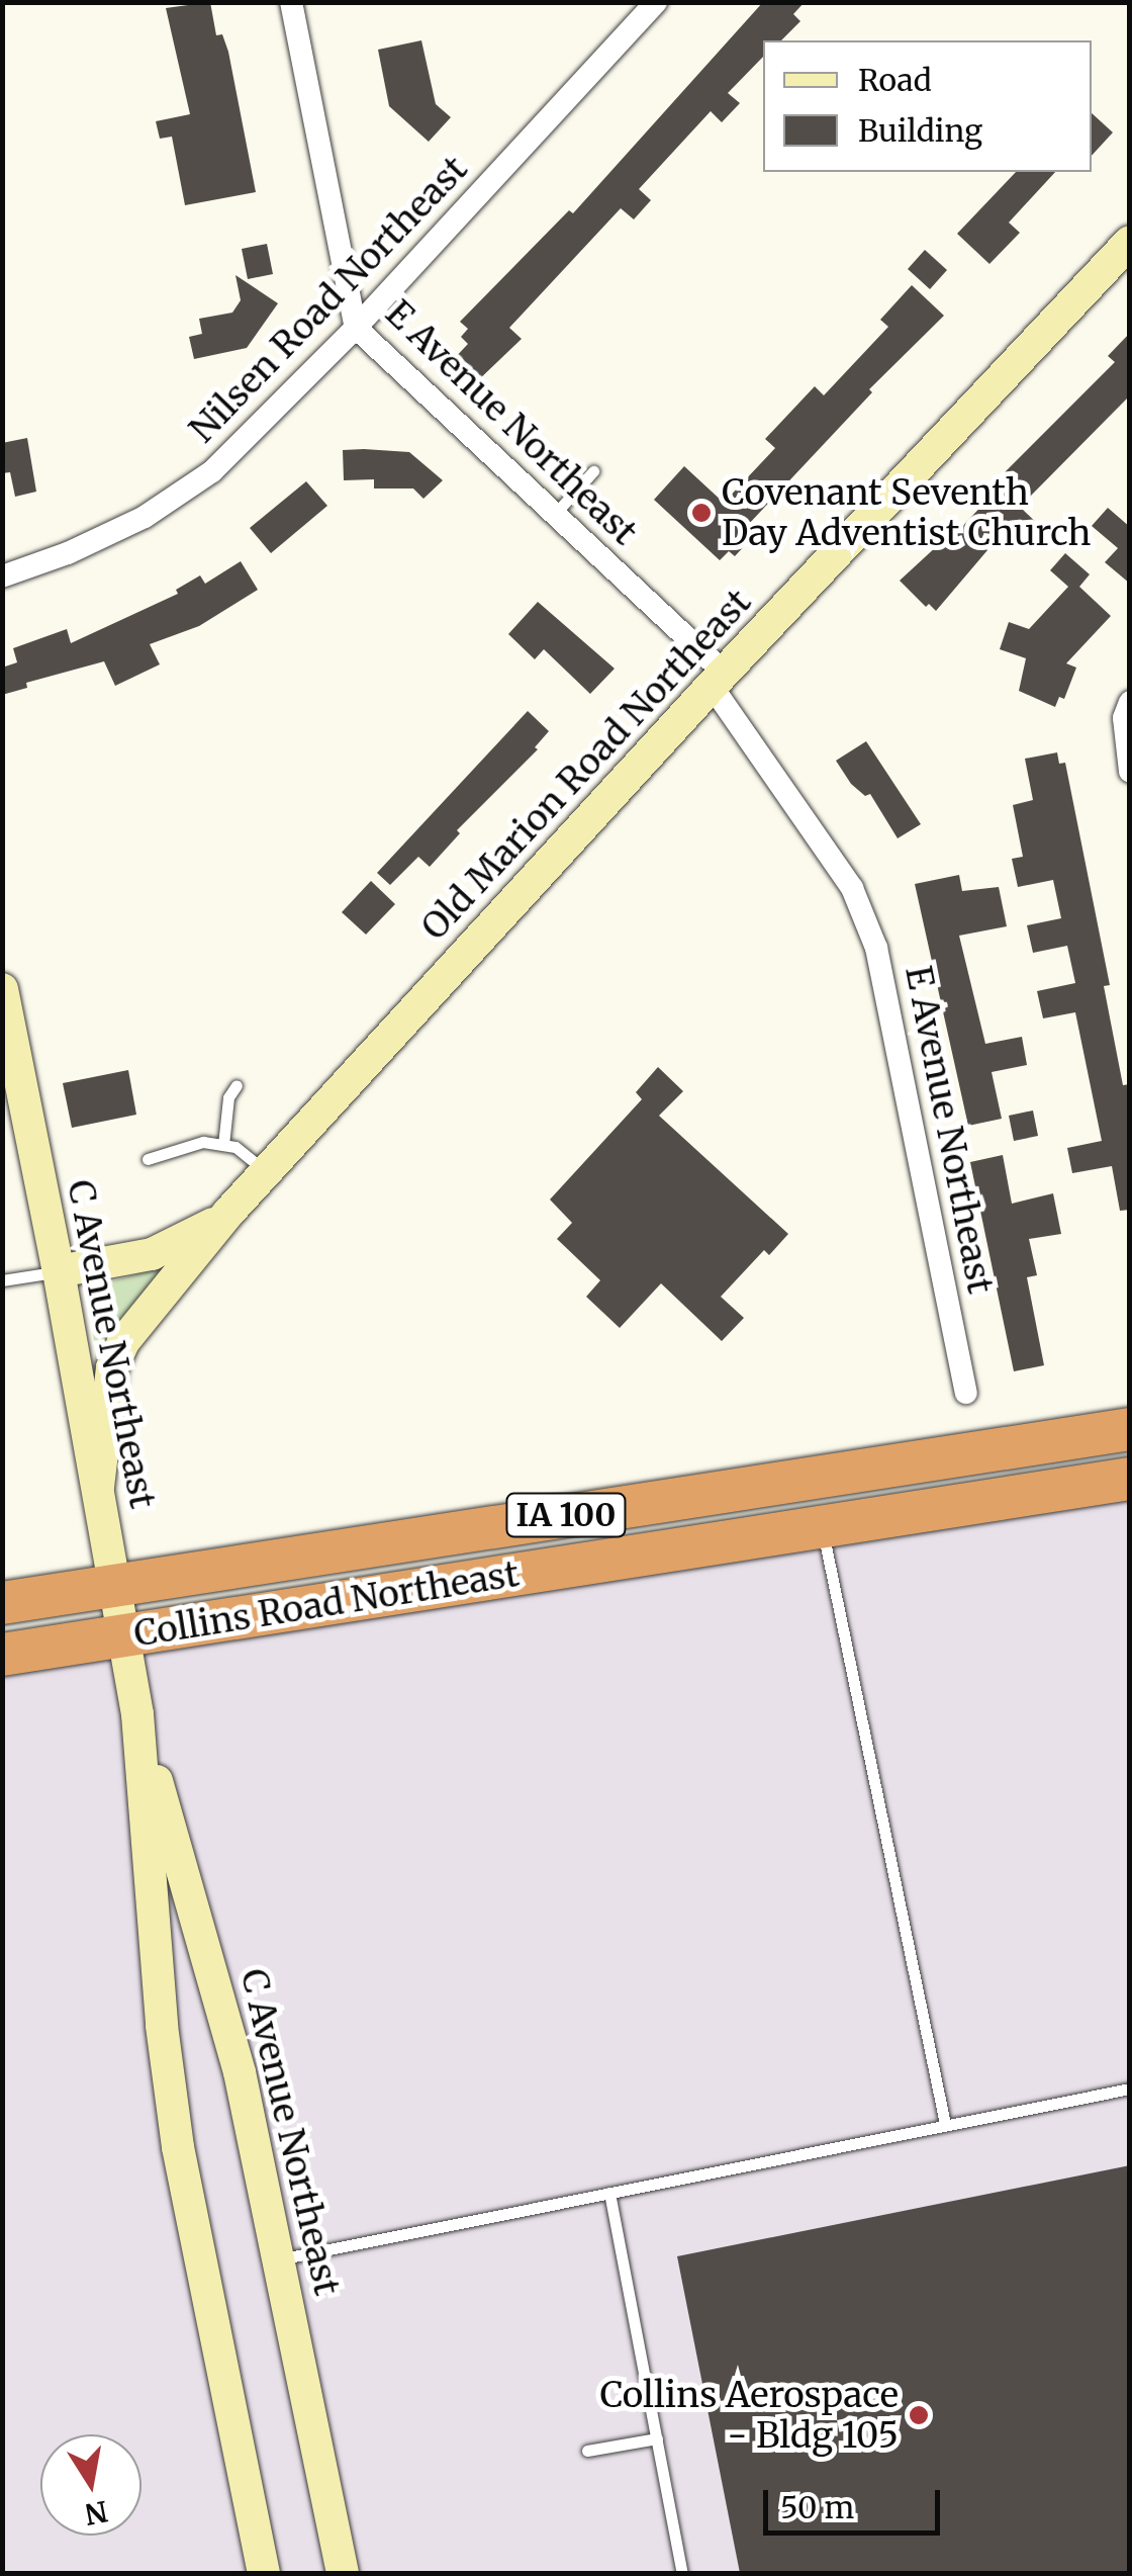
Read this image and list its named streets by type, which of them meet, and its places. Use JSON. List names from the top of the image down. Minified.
{"streets":{"highway":["IA 100","Collins Road Northeast"],"main road":["Old Marion Road Northeast","C Avenue Northeast"],"street":["Nilsen Road Northeast","E Avenue Northeast"]},"crossings":[["Nilsen Road Northeast","E Avenue Northeast"],["E Avenue Northeast","Old Marion Road Northeast"],["Old Marion Road Northeast","C Avenue Northeast"],["C Avenue Northeast","Collins Road Northeast"]],"places":["Covenant Seventh Day Adventist Church","Collins Aerospace - Bldg 105"],"legend":["Road","Building"],"scale_bar":"50 m","north":"bottom"}
